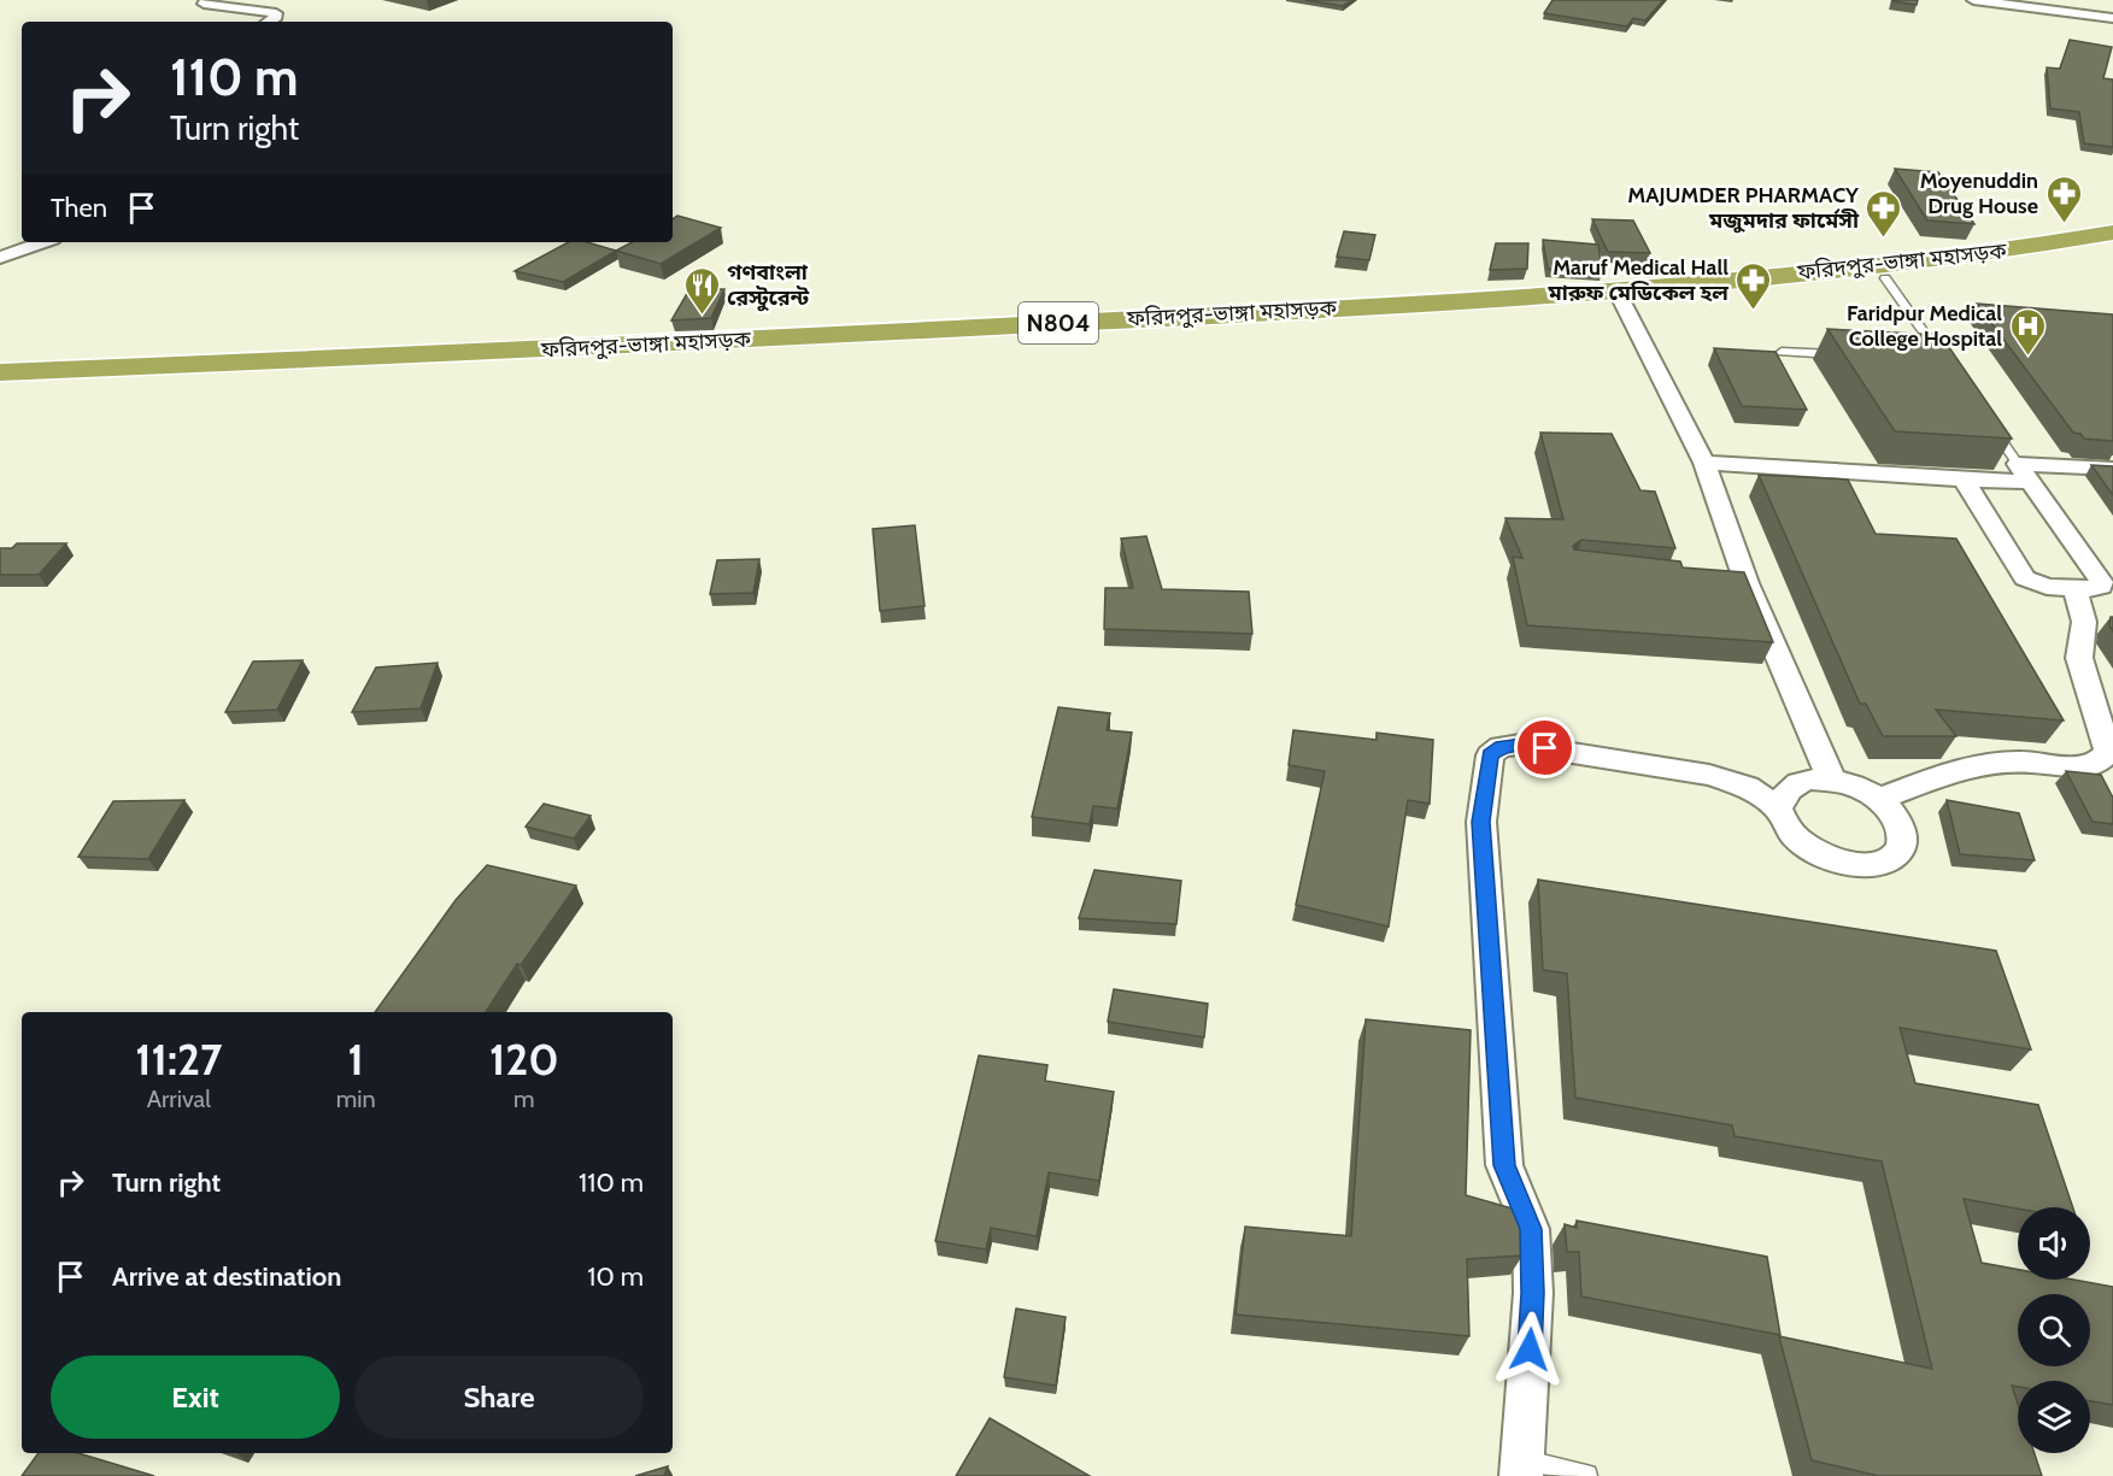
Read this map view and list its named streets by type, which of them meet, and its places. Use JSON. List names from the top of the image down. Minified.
{"streets":{"highway":["ফরিদপুর-ভাঙ্গা মহাসড়ক","N804"]},"places":{"pharmacy":["Moyenuddin Drug House","MAJUMDER PHARMACY মজুমদার ফার্মেসী","Maruf Medical Hall মারুফ মেডিকেল হল"],"restaurant":["গণবাংলা রেস্টুরেন্ট"],"hospital":["Faridpur Medical College Hospital"]},"page":{"turn":["110 m","Turn right"],"then":"Then","eta":["11:27","Arrival","1","min","120","m"],"list":[{"name":"Turn right","value":"110 m"},{"name":"Arrive at destination","value":"10 m"}],"buttons":["Exit","Share"]}}
